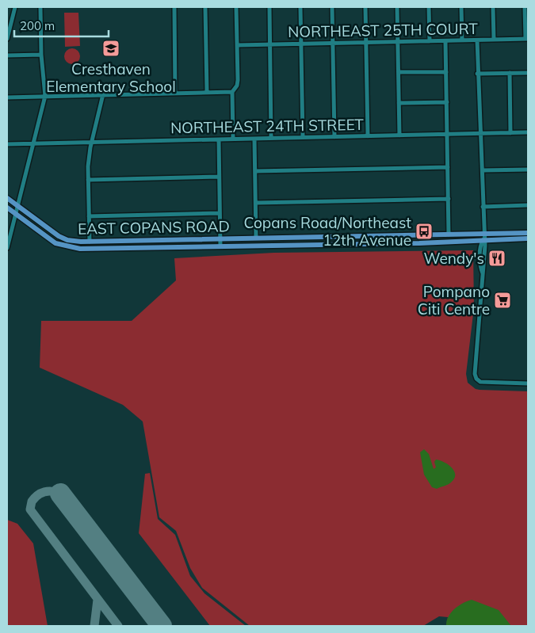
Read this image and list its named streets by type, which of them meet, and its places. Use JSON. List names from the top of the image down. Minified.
{"streets":{"main road":["EAST COPANS ROAD"],"street":["NORTHEAST 25TH COURT","NORTHEAST 24TH STREET"]},"places":{"school or university":["Cresthaven Elementary School"],"bus stop":["Copans Road/Northeast 12th Avenue"],"restaurant":["Wendy's"],"supermarket":["Pompano Citi Centre"]},"scale_bar":"200 m"}
